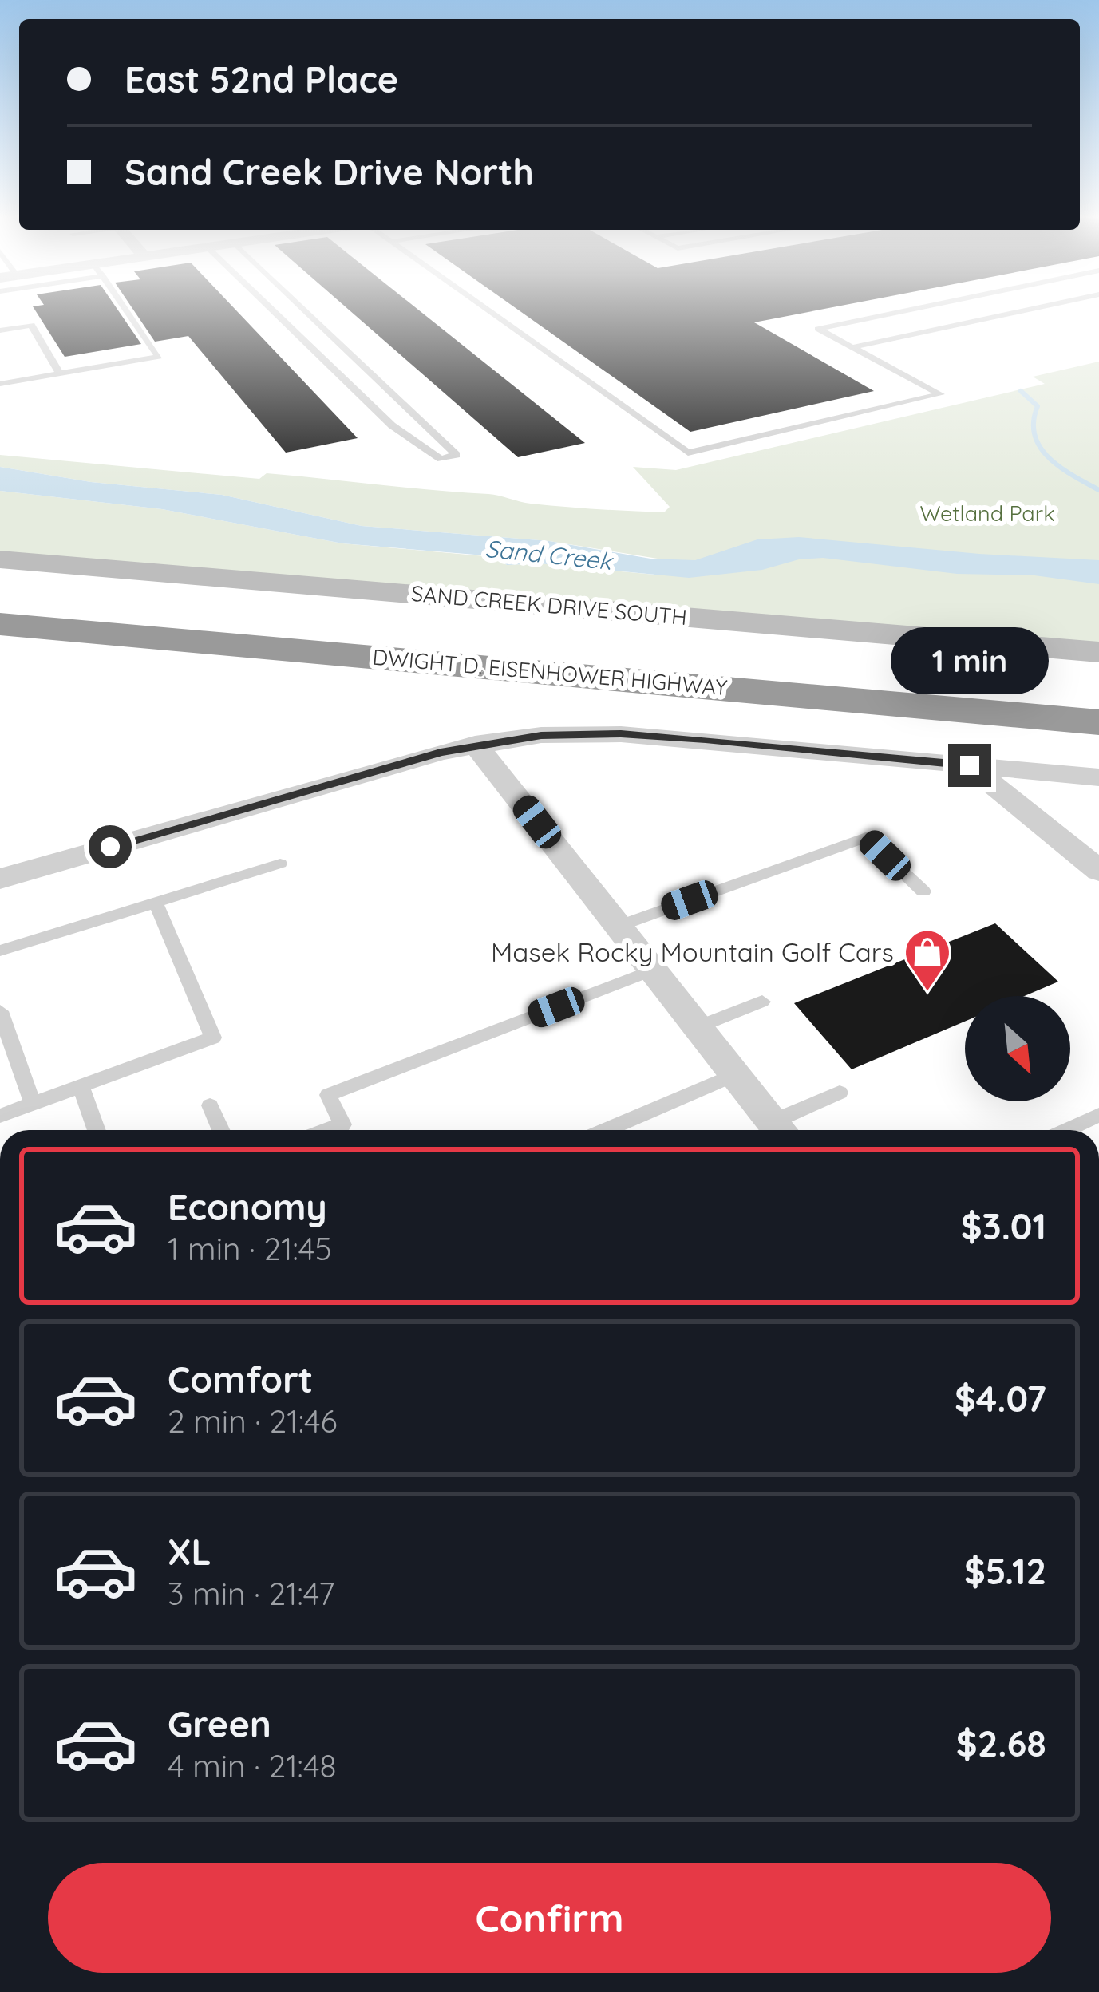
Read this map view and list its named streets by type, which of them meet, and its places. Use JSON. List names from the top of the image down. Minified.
{"streets":{"highway":["DWIGHT D. EISENHOWER HIGHWAY"],"main road":["SAND CREEK DRIVE SOUTH"]},"water":["Sand Creek"],"parks":["Wetland Park"],"places":{"shop":["Masek Rocky Mountain Golf Cars"]},"north":"bottom right","page":{"banner":["East 52nd Place","Sand Creek Drive North"],"bubble":"1 min","list":[{"name":"Economy","note":"1 min · 21:45","value":"$3.01"},{"name":"Comfort","note":"2 min · 21:46","value":"$4.07"},{"name":"XL","note":"3 min · 21:47","value":"$5.12"},{"name":"Green","note":"4 min · 21:48","value":"$2.68"}],"buttons":"Confirm"}}
